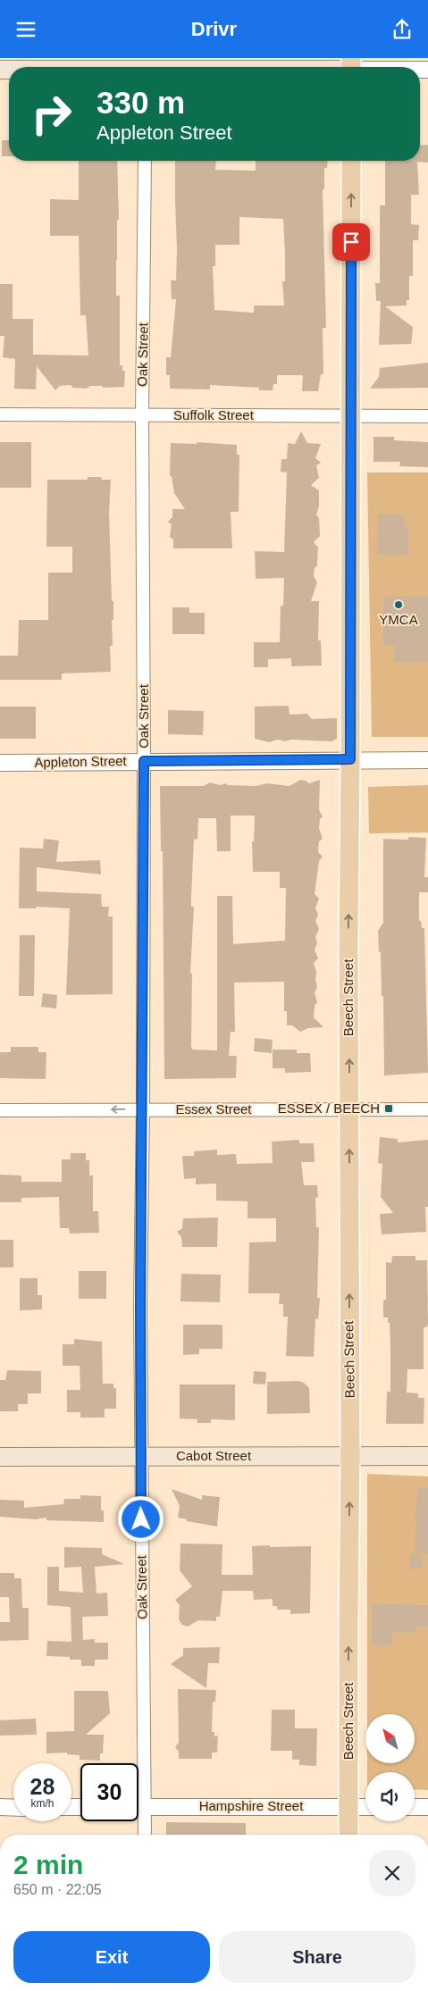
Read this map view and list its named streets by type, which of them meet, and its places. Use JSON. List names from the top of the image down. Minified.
{"streets":{"main road":["Beech Street","Cabot Street"],"street":["Oak Street","Suffolk Street","Appleton Street","Essex Street","Hampshire Street"]},"crossings":[["Oak Street","Suffolk Street"],["Oak Street","Appleton Street"],["Oak Street","Essex Street"],["Oak Street","Cabot Street"],["Oak Street","Hampshire Street"],["Suffolk Street","Beech Street"],["Appleton Street","Beech Street"],["Beech Street","Essex Street"],["Beech Street","Cabot Street"],["Beech Street","Hampshire Street"]],"one_way":["Beech Street"],"places":{"other":["YMCA"],"transit":["ESSEX / BEECH"]},"north":"top left","page":{"header":"Drivr","turn":["330 m","Appleton Street"],"speed":"28 km/h","limit":"30","heading":["2 min","650 m · 22:05"],"buttons":["Exit","Share"]}}
